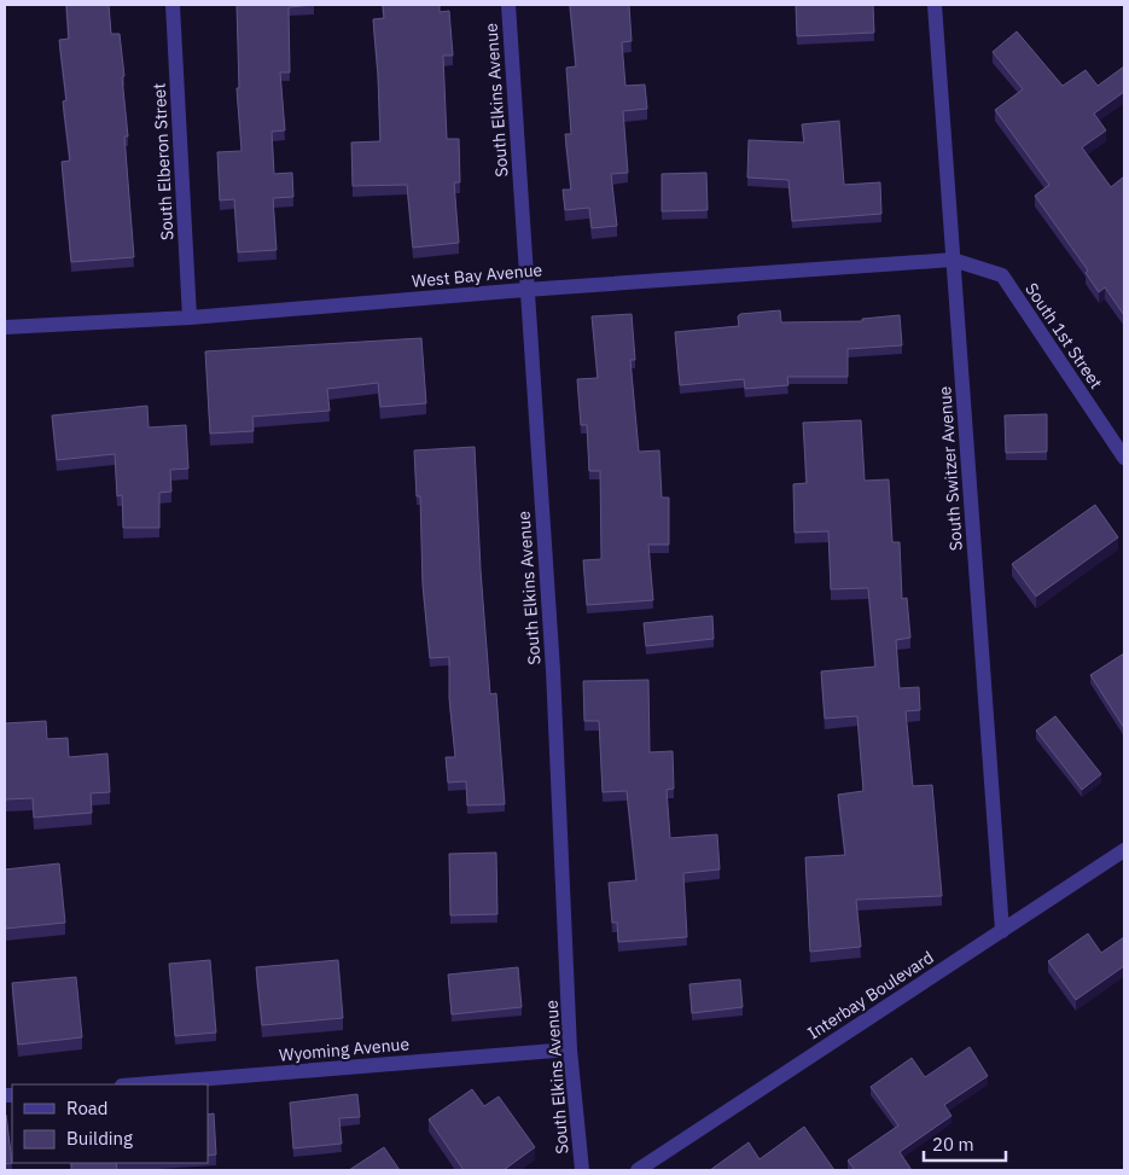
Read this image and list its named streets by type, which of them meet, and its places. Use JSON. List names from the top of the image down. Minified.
{"streets":{"street":["South Elkins Avenue","South Elberon Street","West Bay Avenue","South 1st Street","South Switzer Avenue","Interbay Boulevard","Wyoming Avenue"]},"crossings":[["South Elkins Avenue","West Bay Avenue"],["South Elkins Avenue","Wyoming Avenue"],["South Elberon Street","West Bay Avenue"],["West Bay Avenue","South 1st Street"],["West Bay Avenue","South Switzer Avenue"],["South 1st Street","South Switzer Avenue"],["South Switzer Avenue","Interbay Boulevard"]],"legend":["Road","Building"],"scale_bar":"20 m"}
